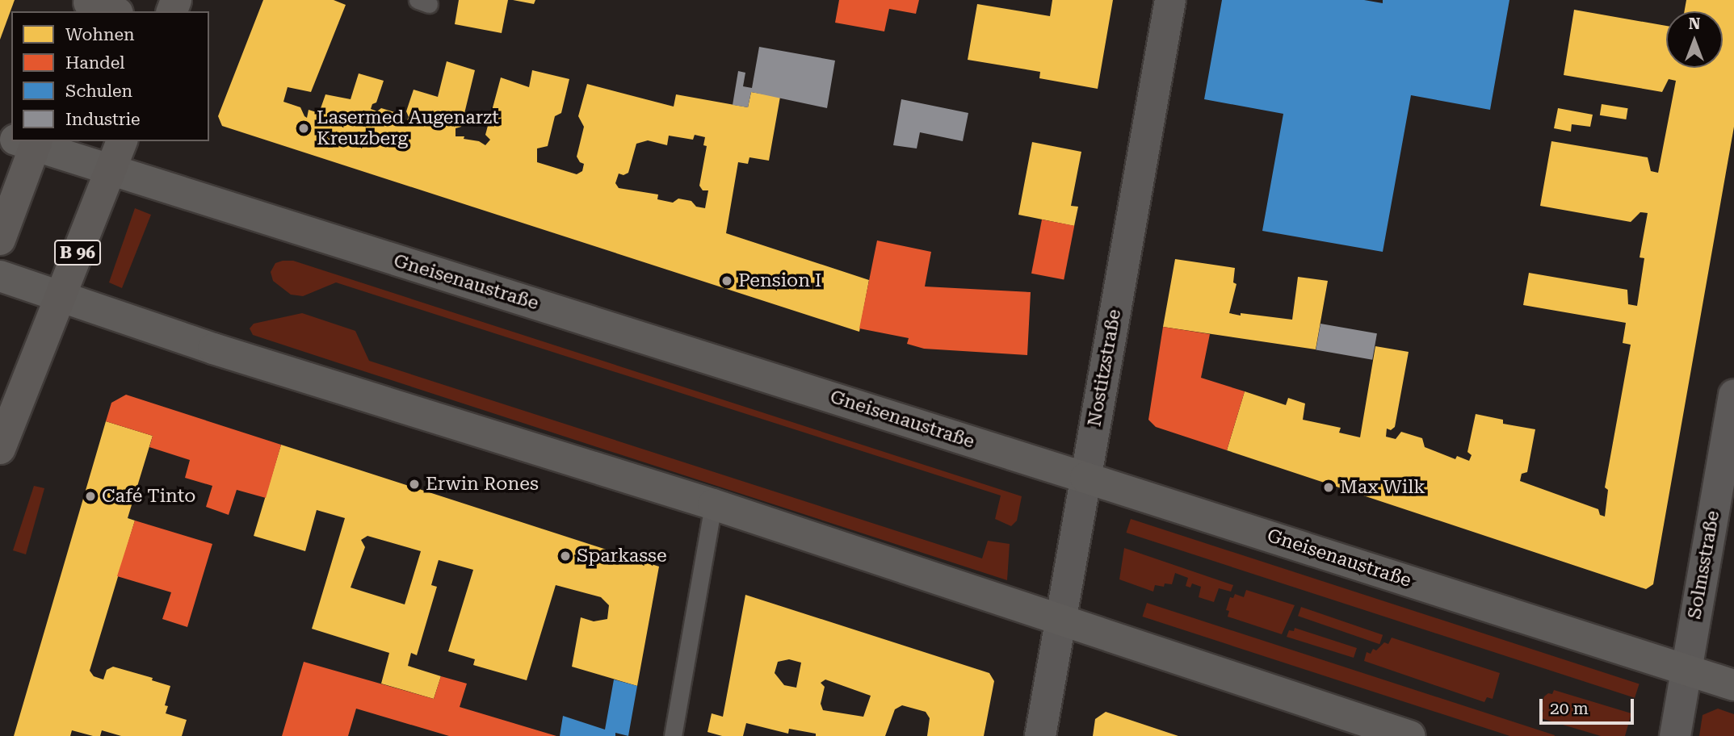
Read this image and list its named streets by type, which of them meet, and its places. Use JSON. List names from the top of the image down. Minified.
{"streets":{"main road":["B 96","Gneisenaustraße"],"street":["Nostitzstraße","Solmsstraße"]},"crossings":[["B 96","Gneisenaustraße"],["Gneisenaustraße","Nostitzstraße"],["Gneisenaustraße","Solmsstraße"]],"places":["Lasermed Augenarzt Kreuzberg","Pension I","Erwin Rones","Max Wilk","Café Tinto","Sparkasse"],"legend":["Wohnen","Handel","Schulen","Industrie"],"scale_bar":"20 m","north":"top"}
